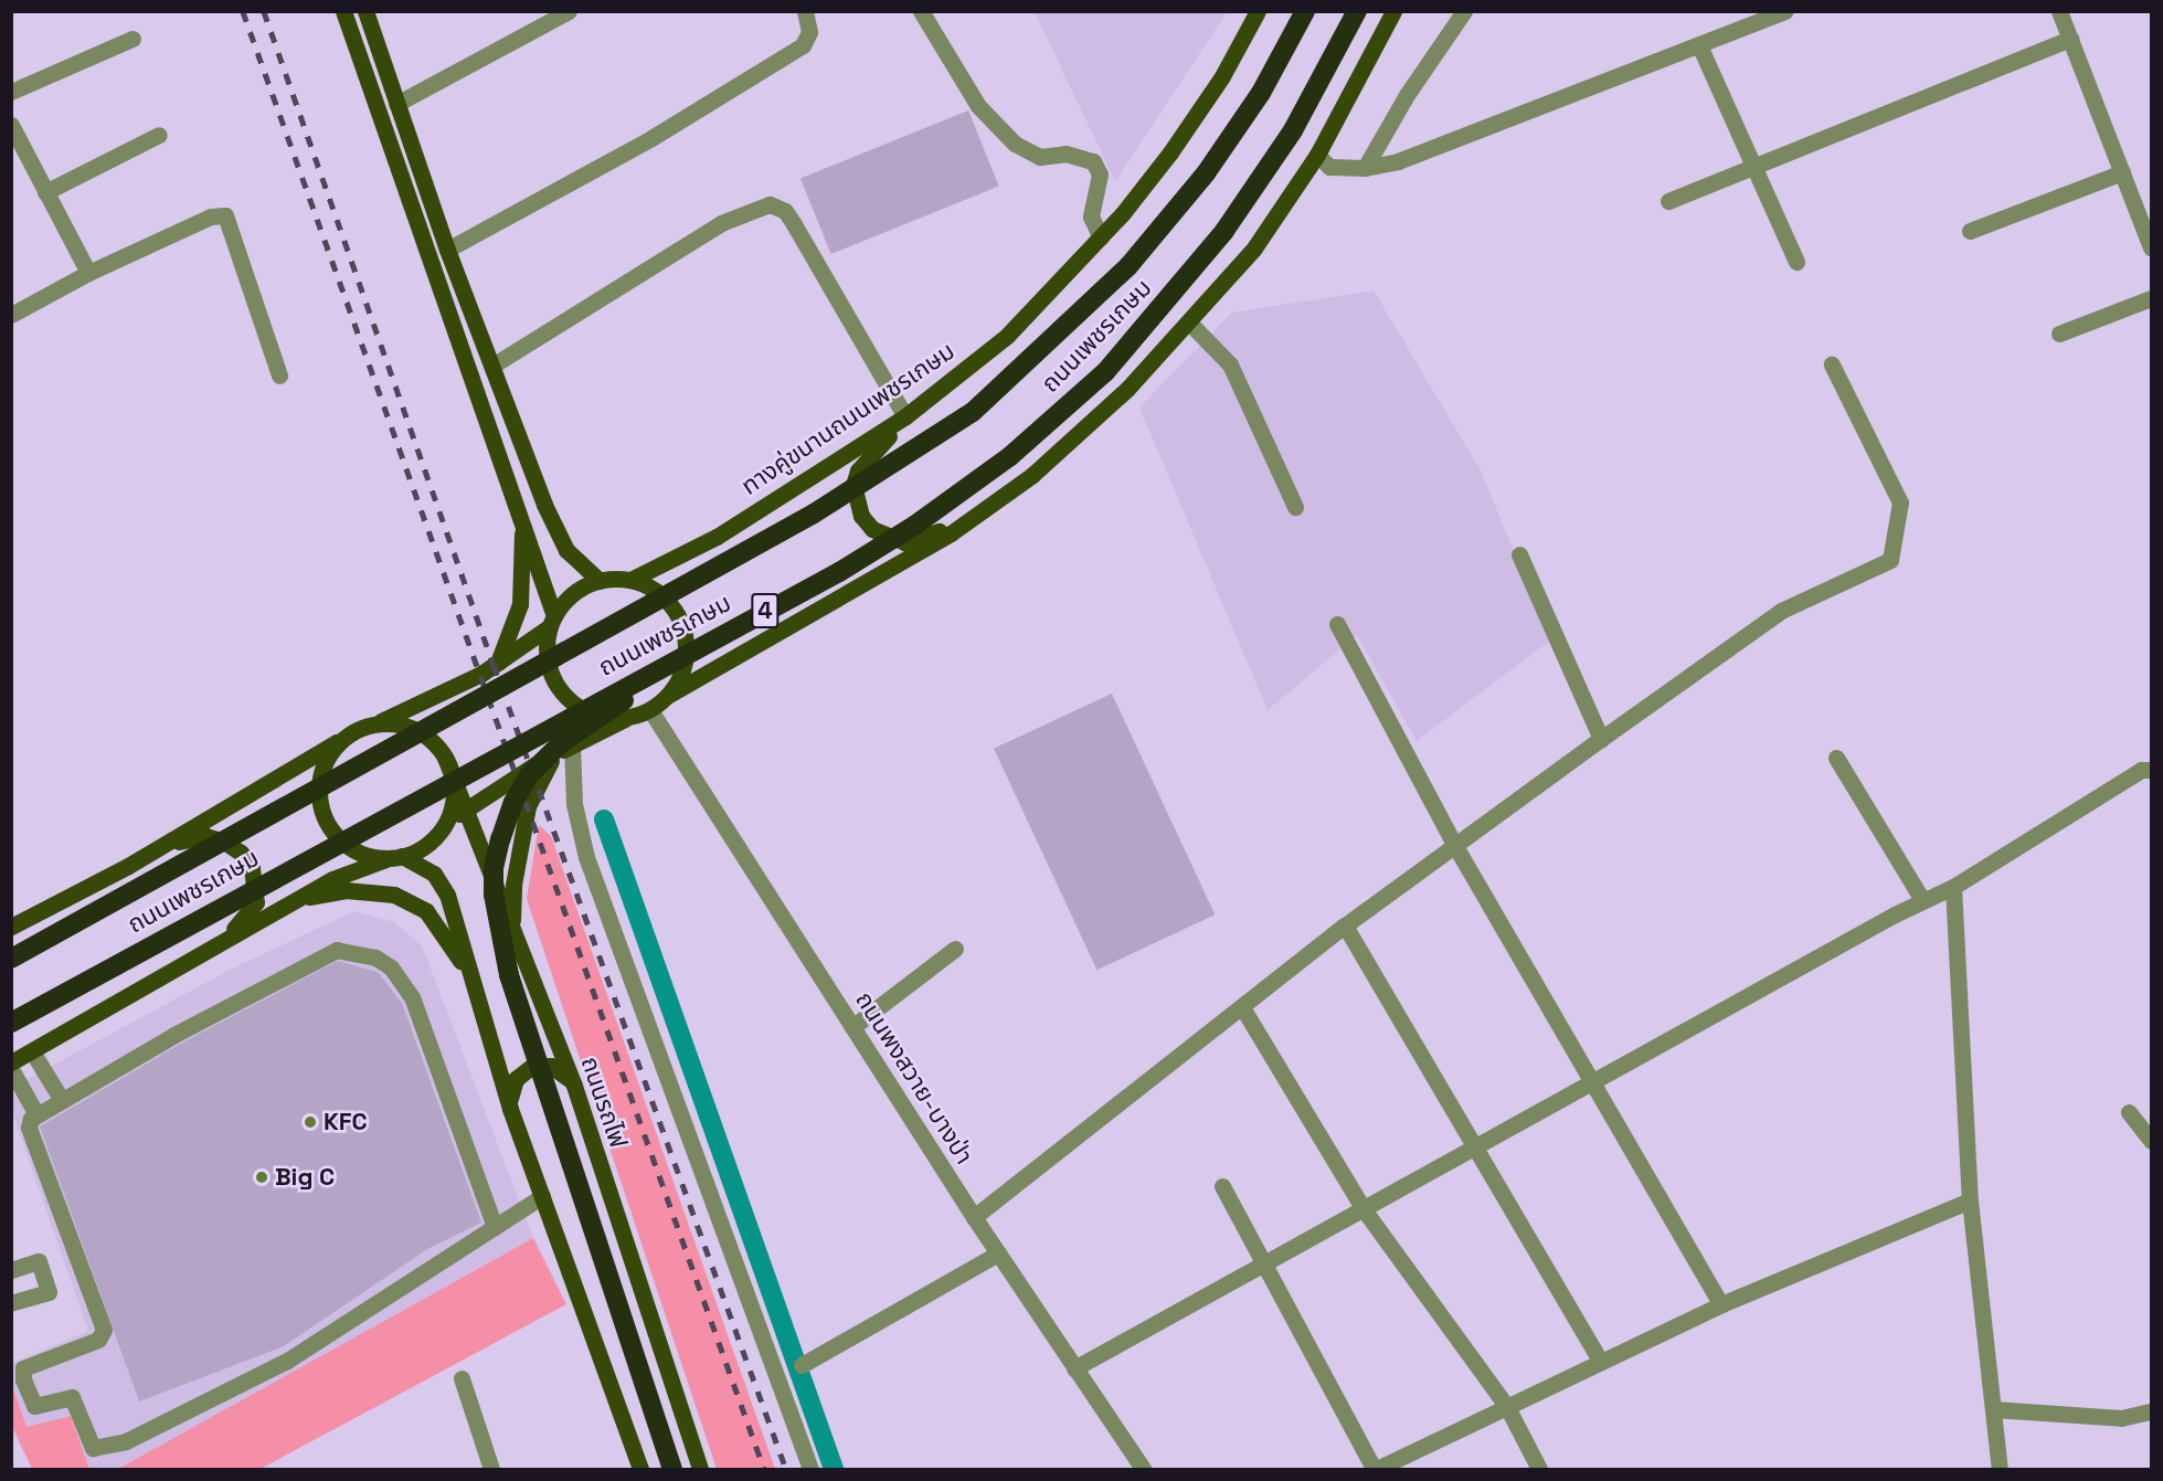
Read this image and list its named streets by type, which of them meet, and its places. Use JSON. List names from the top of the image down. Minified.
{"streets":{"highway":["ถนนเพชรเกษม","4"],"main road":["ทางคู่ขนานถนนเพชรเกษม","ถนนรถไฟ"],"street":["ถนนพงสวาย-บางป่า"]},"crossings":[["ทางคู่ขนานถนนเพชรเกษม","4"],["ทางคู่ขนานถนนเพชรเกษม","ถนนพงสวาย-บางป่า"],["4","ถนนพงสวาย-บางป่า"]],"places":["KFC","Big C"]}
